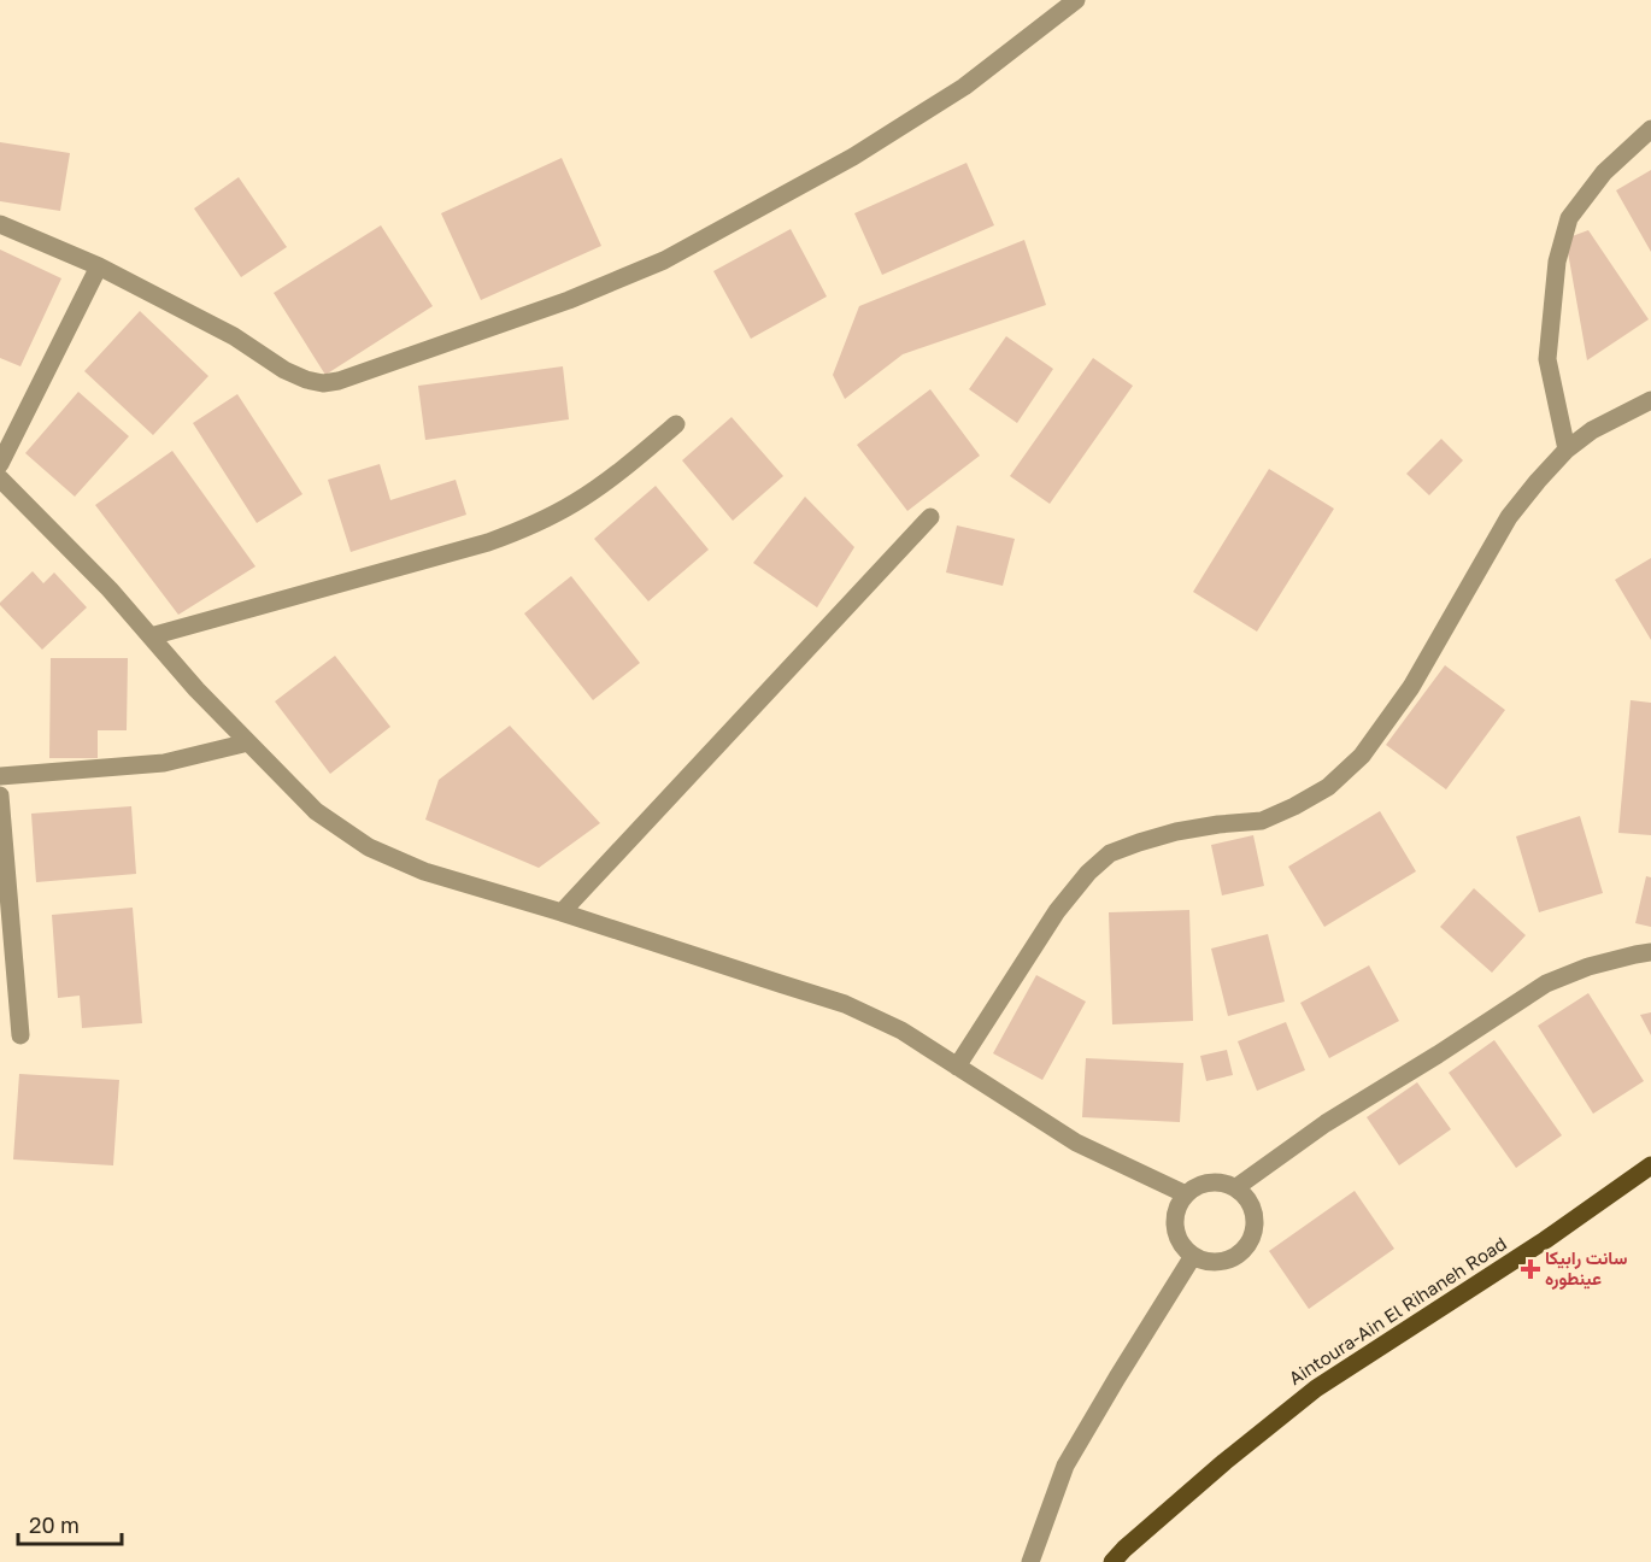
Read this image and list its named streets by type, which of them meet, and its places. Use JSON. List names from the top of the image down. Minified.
{"streets":{"main road":["Aintoura-Ain El Rihaneh Road"]},"places":{"health":["سانت رابيكا عينطوره"]},"scale_bar":"20 m"}
